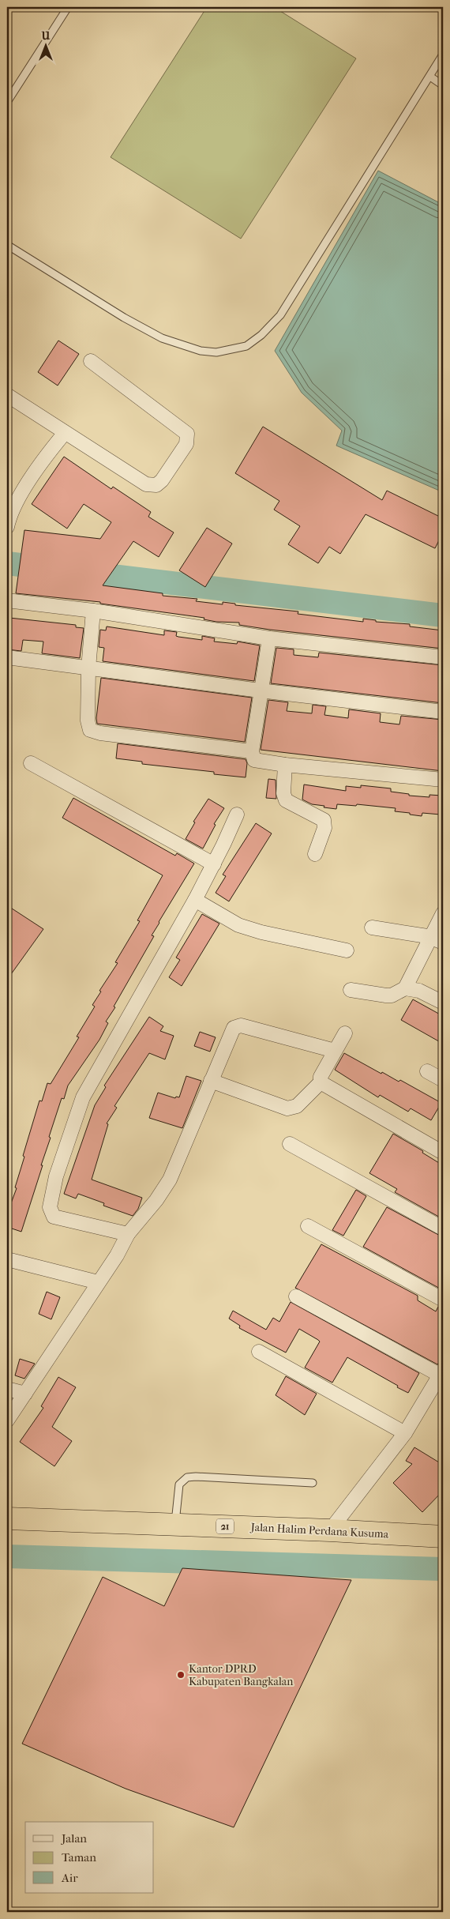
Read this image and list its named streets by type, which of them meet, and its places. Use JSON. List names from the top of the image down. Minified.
{"streets":{"highway":["21","Jalan Halim Perdana Kusuma"]},"places":["Kantor DPRD Kabupaten Bangkalan"],"legend":["Jalan","Taman","Air"],"north":"top"}
